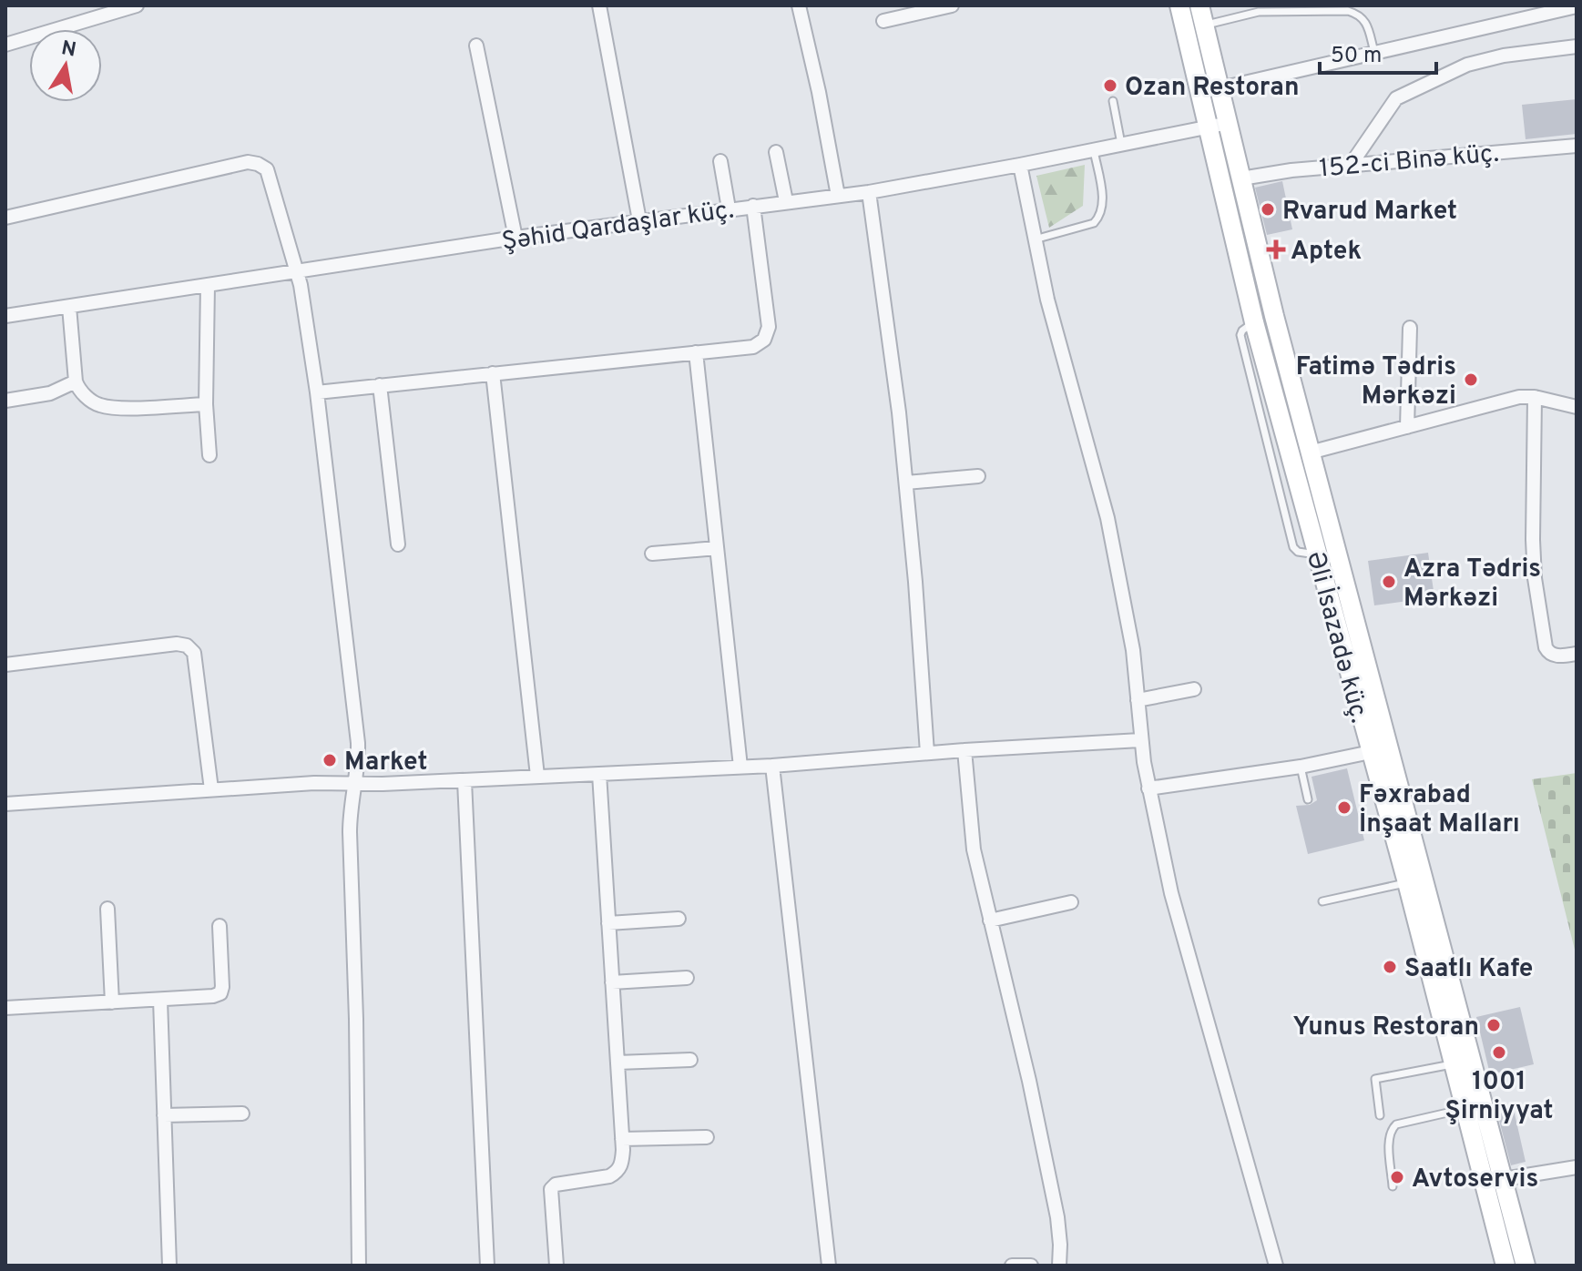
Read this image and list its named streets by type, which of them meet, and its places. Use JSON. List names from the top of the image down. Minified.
{"streets":{"main road":["Əli İsazadə küç."],"street":["152-ci Binə küç.","Şəhid Qardaşlar küç."]},"crossings":[["152-ci Binə küç.","Əli İsazadə küç."],["Şəhid Qardaşlar küç.","Əli İsazadə küç."]],"places":{"other":["Ozan Restoran","Rvarud Market","Fatimə Tədris Mərkəzi","Azra Tədris Mərkəzi","Market","Fəxrabad İnşaat Malları","Saatlı Kafe","Yunus Restoran","1001 Şirniyyat","Avtoservis"],"health":["Aptek"]},"scale_bar":"50 m","north":"top"}
